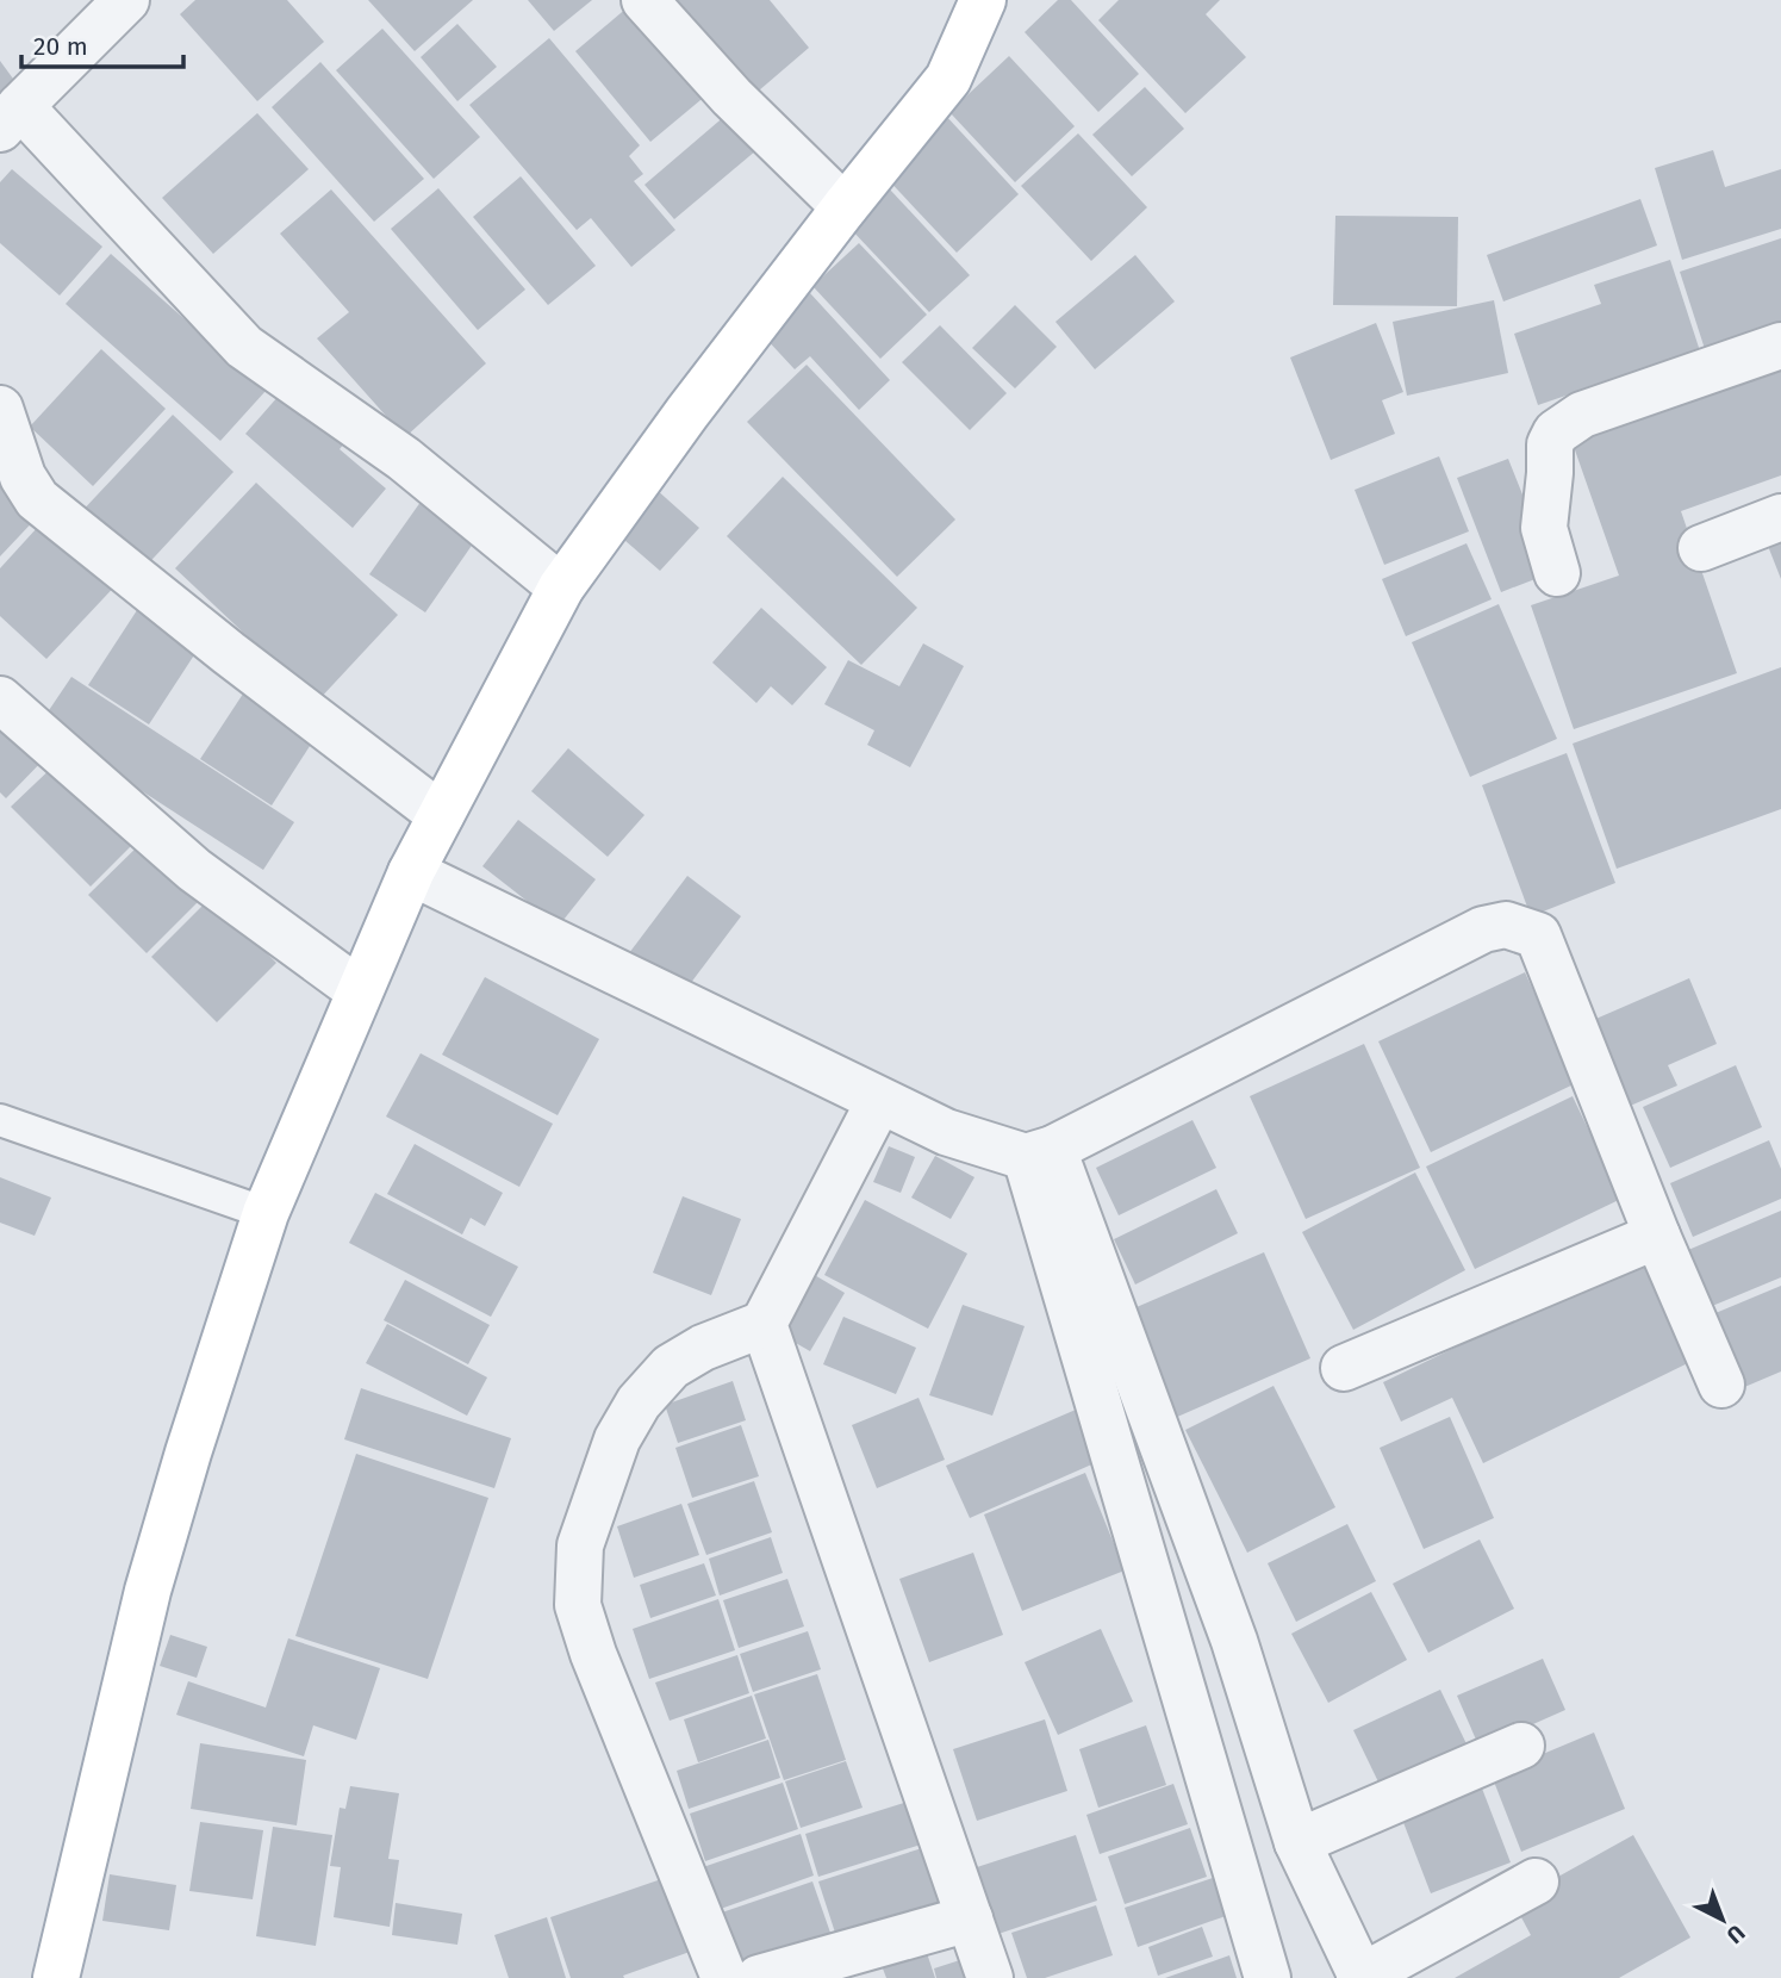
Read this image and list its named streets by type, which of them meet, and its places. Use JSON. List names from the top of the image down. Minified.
{"scale_bar":"20 m","north":"bottom right"}
